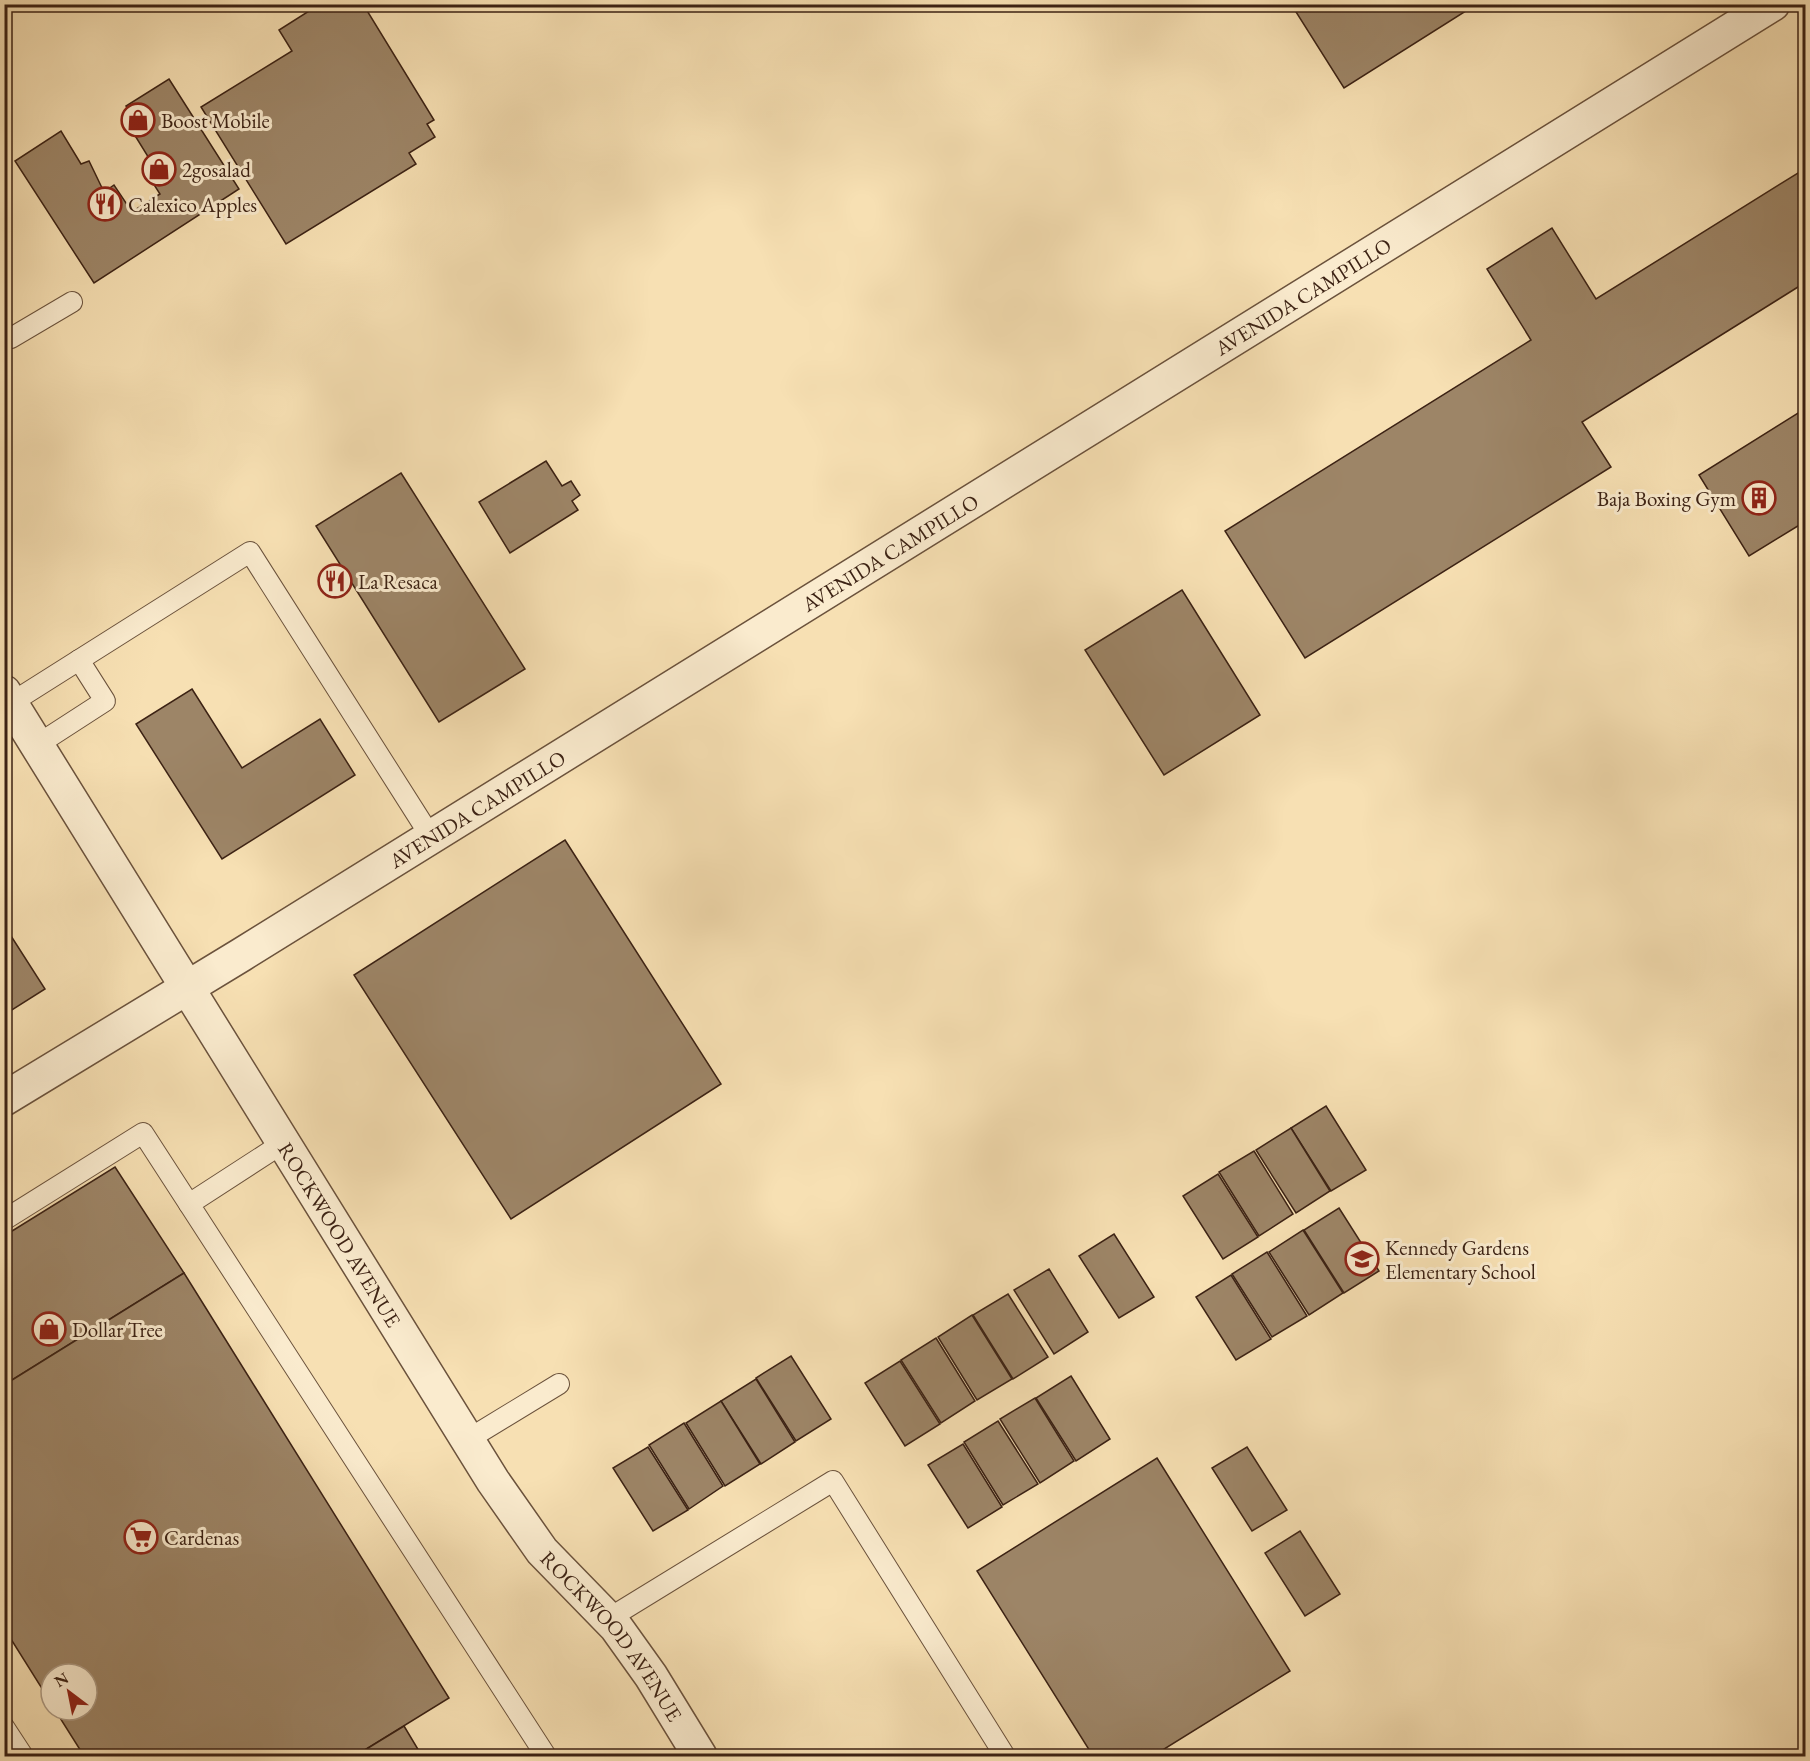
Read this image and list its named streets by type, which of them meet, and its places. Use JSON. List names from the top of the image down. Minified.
{"streets":{"street":["AVENIDA CAMPILLO","ROCKWOOD AVENUE"]},"crossings":[["AVENIDA CAMPILLO","ROCKWOOD AVENUE"]],"places":{"shop":["Boost Mobile","2gosalad","Dollar Tree"],"restaurant":["Calexico Apples","La Resaca"],"building":["Baja Boxing Gym"],"school or university":["Kennedy Gardens Elementary School"],"supermarket":["Cardenas"]},"north":"top left"}
